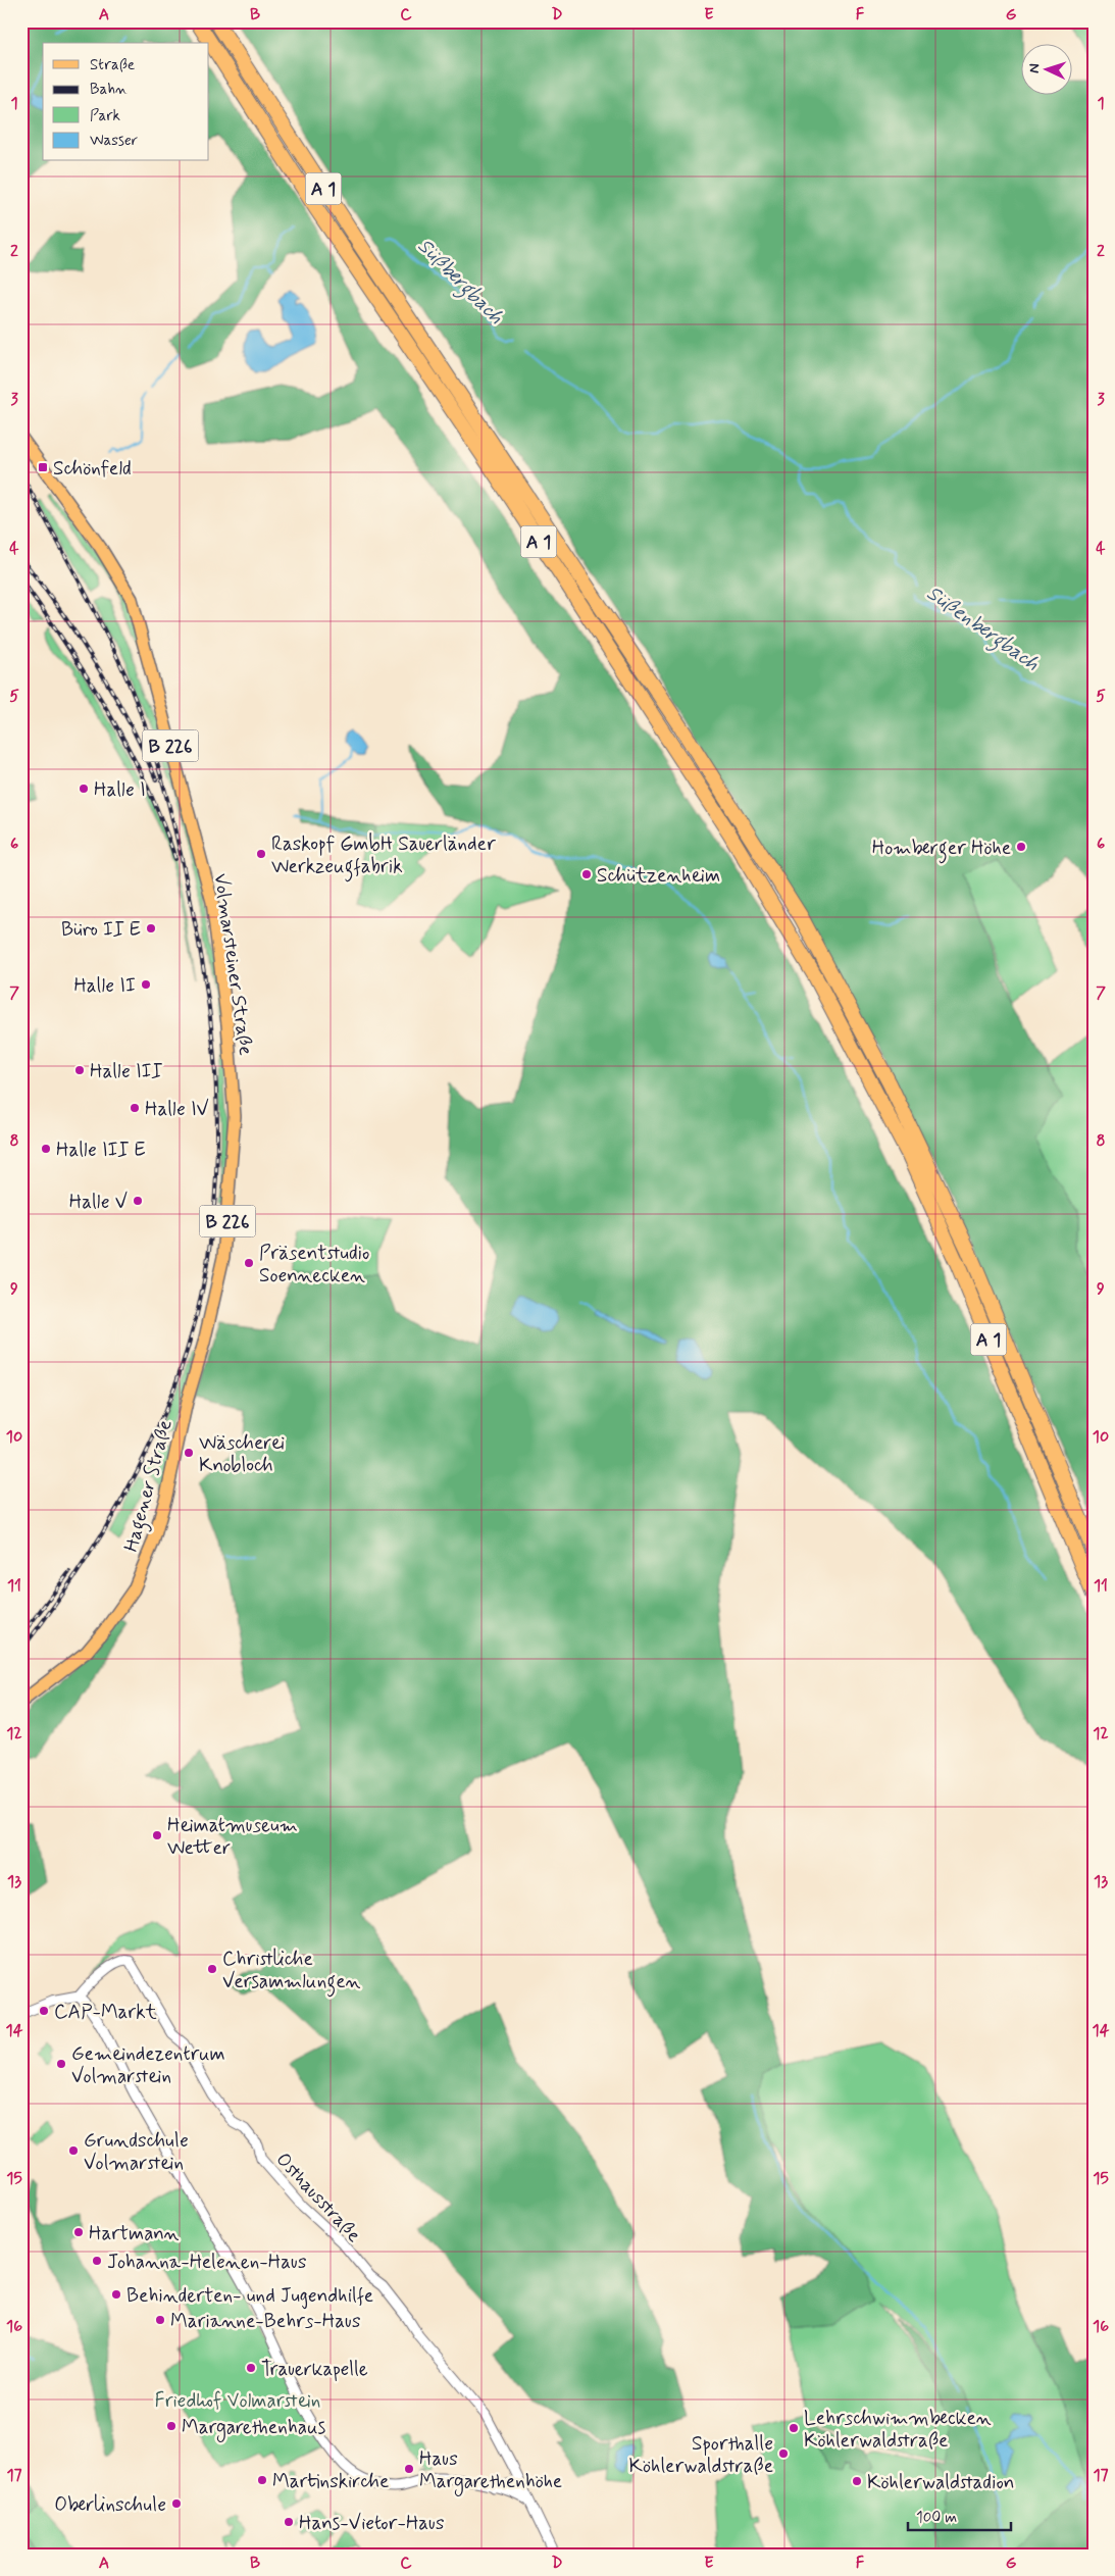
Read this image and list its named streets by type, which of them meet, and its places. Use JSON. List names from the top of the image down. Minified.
{"streets":{"highway":["A 1"],"main road":["B 226","Volmarsteiner Straße","Hagener Straße"],"street":["Osthausstraße"]},"crossings":[["Volmarsteiner Straße","Hagener Straße"]],"water":["Süßbergbach","Süßenbergbach"],"parks":["Friedhof Volmarstein"],"places":{"transit":["Schönfeld"],"other":["Halle I","Homberger Höhe","Raskopf GmbH Sauerländer Werkzeugfabrik","Schützenheim","Büro II E","Halle II","Halle III","Halle IV","Halle III E","Halle V","Präsentstudio Soennecken","Wäscherei Knobloch","Heimatmuseum Wetter","Christliche Versammlungen","CAP-Markt","Gemeindezentrum Volmarstein","Grundschule Volmarstein","Hartmann","Johanna-Helenen-Haus","Behinderten- und Jugendhilfe","Marianne-Behrs-Haus","Trauerkapelle","Margarethenhaus","Lehrschwimmbecken Köhlerwaldstraße","Sporthalle Köhlerwaldstraße","Haus Margarethenhöhe","Martinskirche","Köhlerwaldstadion","Oberlinschule","Hans-Vietor-Haus"]},"legend":["Straße","Bahn","Park","Wasser"],"scale_bar":"100 m","north":"left","grid":{"columns":["A","B","C","D","E","F","G"],"rows":["1","2","3","4","5","6","7","8","9","10","11","12","13","14","15","16","17"]}}
